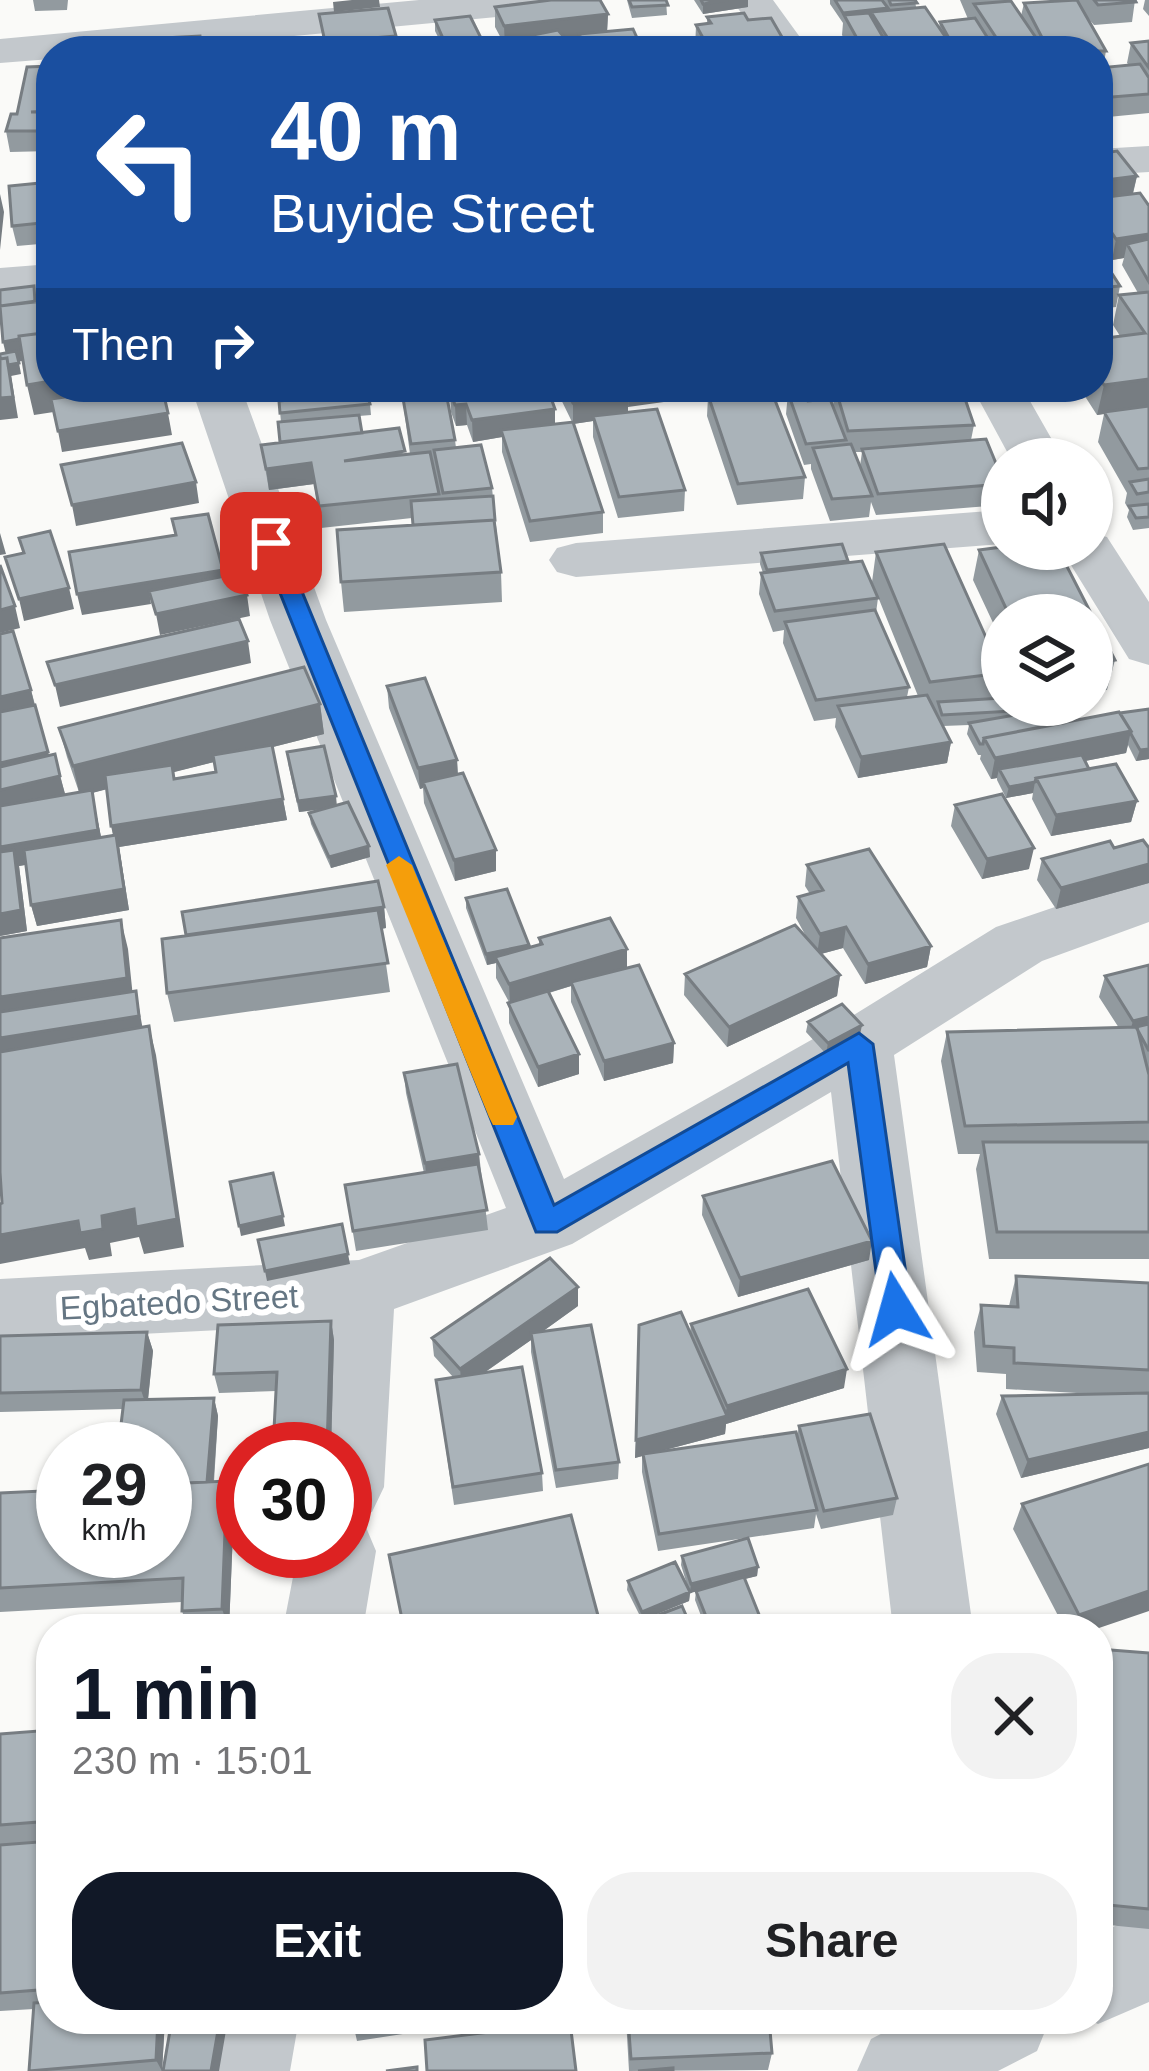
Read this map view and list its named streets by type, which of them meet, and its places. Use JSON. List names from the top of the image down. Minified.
{"streets":{"street":["Egbatedo Street"]},"page":{"turn":["40 m","Buyide Street"],"then":"Then","speed":"29 km/h","limit":"30","heading":["1 min","230 m · 15:01"],"buttons":["Exit","Share"]}}
